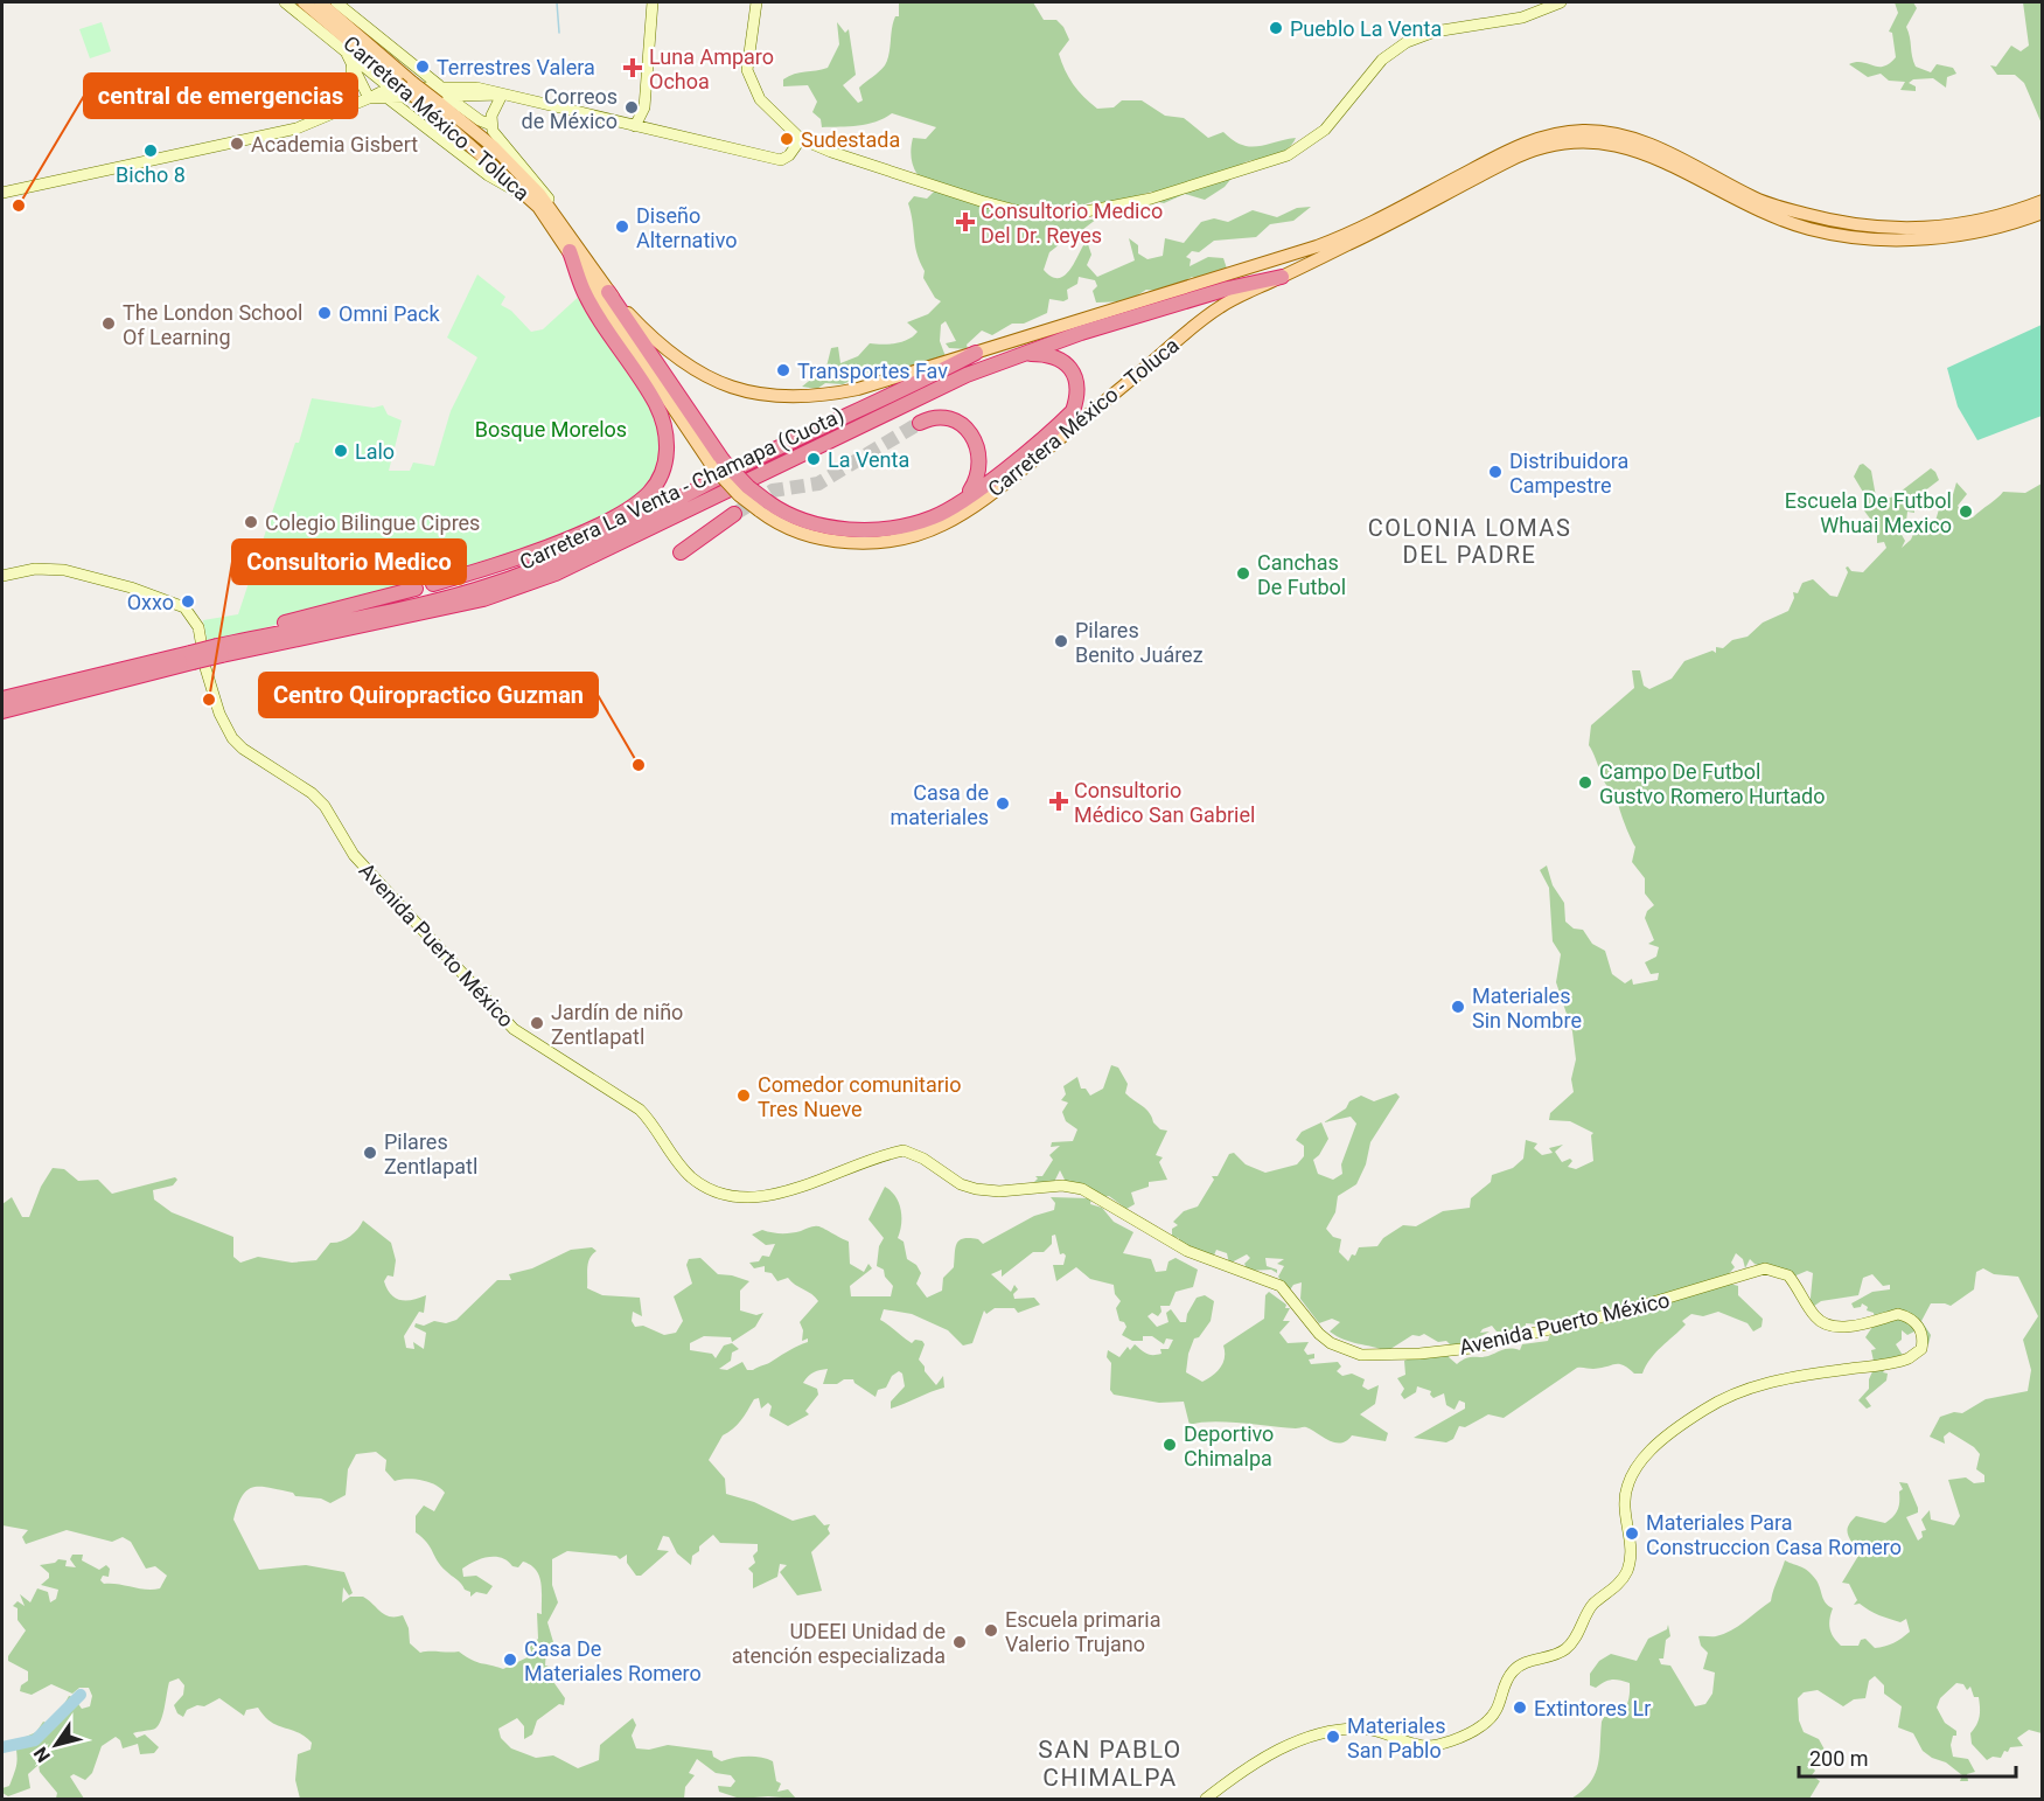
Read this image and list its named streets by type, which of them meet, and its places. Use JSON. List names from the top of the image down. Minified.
{"streets":{"highway":["Carretera La Venta - Chamapa (Cuota)"],"main road":["Carretera México - Toluca","Avenida Puerto México"]},"crossings":[["Carretera México - Toluca","Carretera La Venta - Chamapa (Cuota)"]],"districts":["COLONIA LOMAS DEL PADRE","SAN PABLO CHIMALPA"],"parks":["Bosque Morelos"],"places":{"other":["Pueblo La Venta","Terrestres Valera","Correos de México","Sudestada","Academia Gisbert","Bicho 8","central de emergencias","Diseño Alternativo","Omni Pack","The London School Of Learning","Transportes Fav","Lalo","La Venta","Distribuidora Campestre","Escuela De Futbol Whuai Mexico","Colegio Bilingue Cipres","Canchas De Futbol","Oxxo","Pilares Benito Juárez","Consultorio Medico","Centro Quiropractico Guzman","Campo De Futbol Gustvo Romero Hurtado","Casa de materiales","Materiales Sin Nombre","Jardín de niño Zentlapatl","Comedor comunitario Tres Nueve","Pilares Zentlapatl","Deportivo Chimalpa","Materiales Para Construccion Casa Romero","Escuela primaria Valerio Trujano","UDEEI Unidad de atención especializada","Casa De Materiales Romero","Extintores Lr","Materiales San Pablo"],"health":["Luna Amparo Ochoa","Consultorio Medico Del Dr. Reyes","Consultorio Médico San Gabriel"]},"scale_bar":"200 m","north":"bottom left"}
